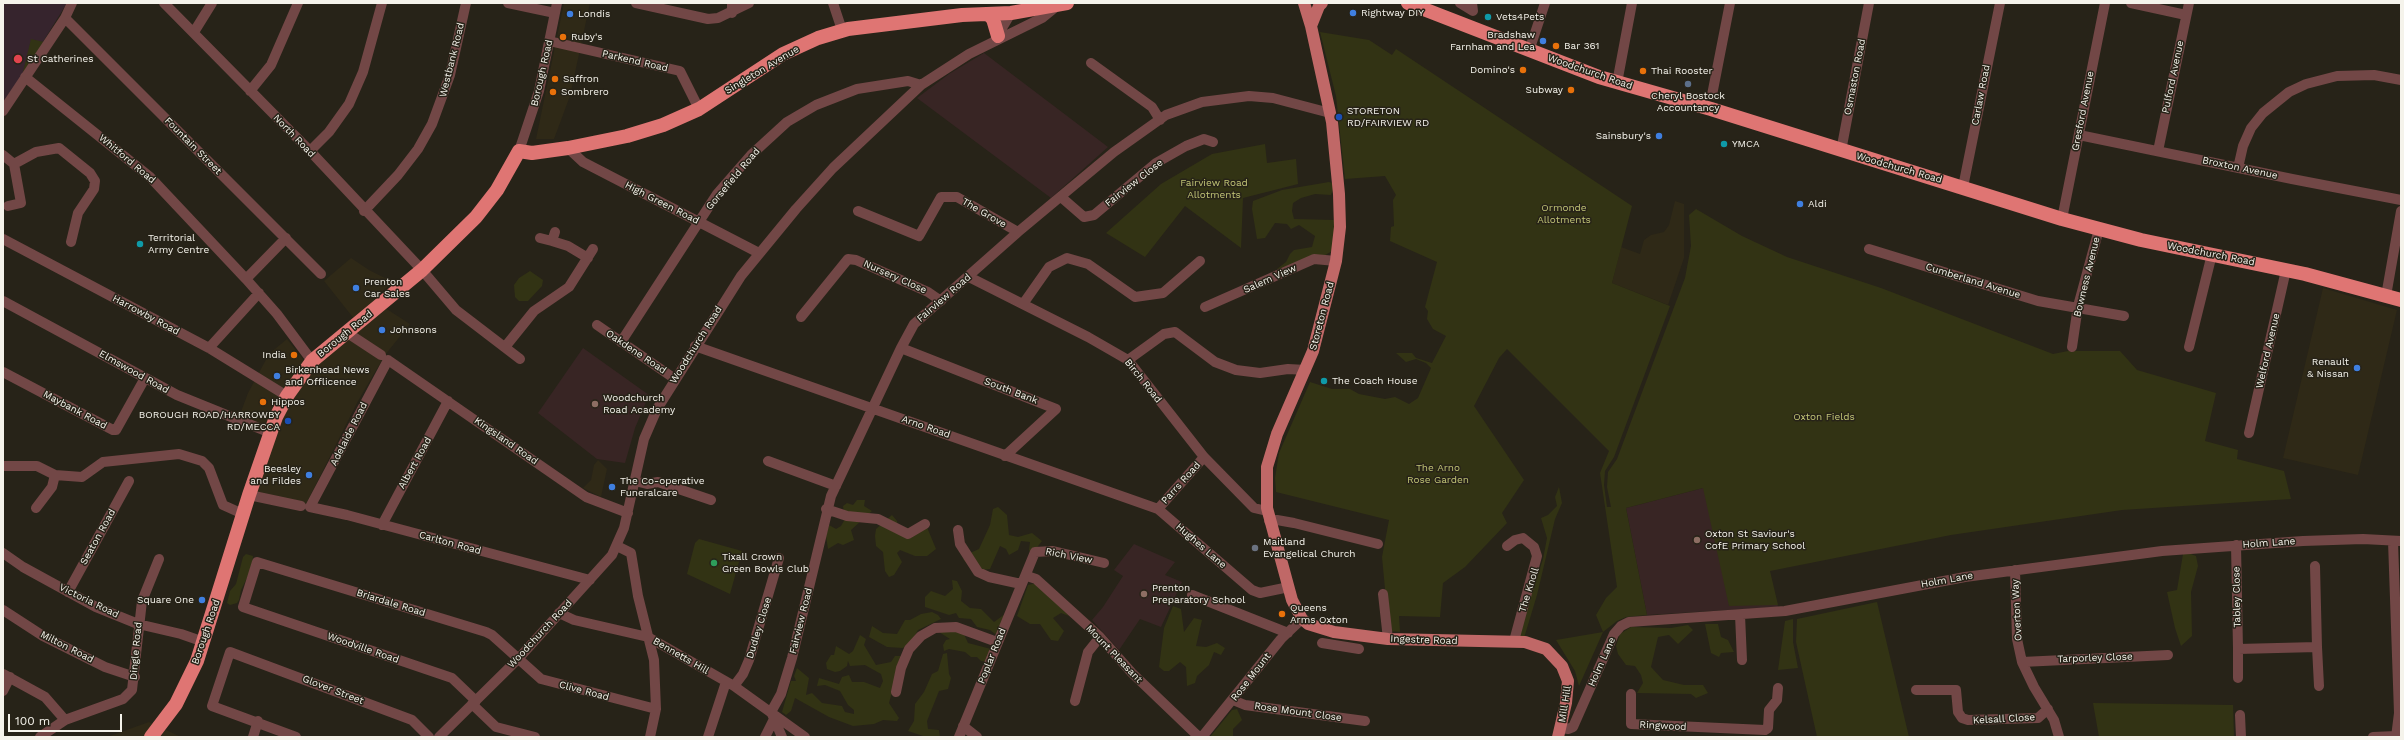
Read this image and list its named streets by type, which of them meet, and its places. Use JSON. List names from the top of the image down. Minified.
{"streets":{"highway":["Singleton Avenue","Woodchurch Road","Borough Road"],"main road":["Storeton Road","Ingestre Road","Mill Hill"],"street":["Westbank Road","Parkend Road","Osmaston Road","Pulford Avenue","Carlaw Road","Gresford Avenue","North Road","Fountain Street","Whitford Road","Broxton Avenue","Gorsefield Road","Fairview Close","High Green Road","The Grove","Nursery Close","Bowness Avenue","Salem View","Cumberland Avenue","Fairview Road","Harrowby Road","Welford Avenue","Oakdene Road","Elmswood Road","Birch Road","South Bank","Maybank Road","Arno Road","Adelaide Road","Kingsland Road","Albert Road","Parrs Road","Seaton Road","Carlton Road","Holm Lane","Hughes Lane","Rich View","The Knoll","Tabley Close","Victoria Road","Briardale Road","Overton Way","Dudley Close","Milton Road","Woodville Road","Dingle Road","Mount Pleasant","Bennetts Hill","Poplar Road","Tarporley Close","Rose Mount","Glover Street","Clive Road","Rose Mount Close","Kelsall Close","Ringwood"]},"crossings":[["Westbank Road","North Road"],["Parkend Road","Singleton Avenue"],["Parkend Road","Borough Road"],["Singleton Avenue","Woodchurch Road"],["Singleton Avenue","Borough Road"],["Singleton Avenue","High Green Road"],["Woodchurch Road","Osmaston Road"],["Woodchurch Road","Carlaw Road"],["Woodchurch Road","Gresford Avenue"],["Woodchurch Road","Gorsefield Road"],["Woodchurch Road","High Green Road"],["Woodchurch Road","Bowness Avenue"],["Woodchurch Road","Welford Avenue"],["Woodchurch Road","Oakdene Road"],["Woodchurch Road","Arno Road"],["Woodchurch Road","Kingsland Road"],["Woodchurch Road","Carlton Road"],["Woodchurch Road","Briardale Road"],["Woodchurch Road","Woodville Road"],["Woodchurch Road","Bennetts Hill"],["Woodchurch Road","Clive Road"],["Borough Road","North Road"],["Borough Road","Whitford Road"],["Borough Road","Harrowby Road"],["Borough Road","Elmswood Road"],["Borough Road","Kingsland Road"],["Borough Road","Carlton Road"],["Borough Road","Victoria Road"],["Pulford Avenue","Broxton Avenue"],["Gresford Avenue","Broxton Avenue"],["Gorsefield Road","High Green Road"],["Gorsefield Road","Oakdene Road"],["Fairview Close","Fairview Road"],["The Grove","Fairview Road"],["Nursery Close","Fairview Road"],["Bowness Avenue","Cumberland Avenue"],["Salem View","Storeton Road"],["Fairview Road","Storeton Road"],["Fairview Road","Birch Road"],["Fairview Road","South Bank"],["Fairview Road","Arno Road"],["Fairview Road","Bennetts Hill"],["Storeton Road","Birch Road"],["Storeton Road","Hughes Lane"],["Storeton Road","Ingestre Road"],["Storeton Road","Rose Mount"],["Elmswood Road","Maybank Road"],["Birch Road","Parrs Road"],["South Bank","Arno Road"],["Arno Road","Parrs Road"],["Arno Road","Hughes Lane"],["Adelaide Road","Kingsland Road"],["Adelaide Road","Carlton Road"],["Kingsland Road","Albert Road"],["Albert Road","Carlton Road"],["Parrs Road","Hughes Lane"],["Seaton Road","Victoria Road"],["Holm Lane","Tabley Close"],["Holm Lane","Overton Way"],["Holm Lane","Mill Hill"],["Rich View","Mount Pleasant"],["Rich View","Poplar Road"],["The Knoll","Ingestre Road"],["The Knoll","Mill Hill"],["Victoria Road","Dingle Road"],["Briardale Road","Woodville Road"],["Briardale Road","Clive Road"],["Overton Way","Tarporley Close"],["Overton Way","Kelsall Close"],["Dudley Close","Bennetts Hill"],["Ingestre Road","Rose Mount"],["Ingestre Road","Mill Hill"],["Milton Road","Dingle Road"],["Mount Pleasant","Poplar Road"],["Mount Pleasant","Rose Mount"],["Rose Mount","Rose Mount Close"]],"parks":["Fairview Road Allotments","Ormonde Allotments","Oxton Fields","The Arno Rose Garden"],"places":["Rightway DIY","Londis","Vets4Pets","Ruby's","Bradshaw Farnham and Lea","Bar 361","St Catherines","Domino's","Thai Rooster","Saffron","Cheryl Bostock Accountancy","Subway","Sombrero","STORETON RD/FAIRVIEW RD","Sainsbury's","YMCA","Aldi","Territorial Army Centre","Prenton Car Sales","Johnsons","India","Renault & Nissan","Birkenhead News and Offlicence","The Coach House","Hippos","Woodchurch Road Academy","BOROUGH ROAD/HARROWBY RD/MECCA","Beesley and Fildes","The Co-operative Funeralcare","Oxton St Saviour's CofE Primary School","Maitland Evangelical Church","Tixall Crown Green Bowls Club","Prenton Preparatory School","Square One","Queens Arms Oxton"],"scale_bar":"100 m"}
